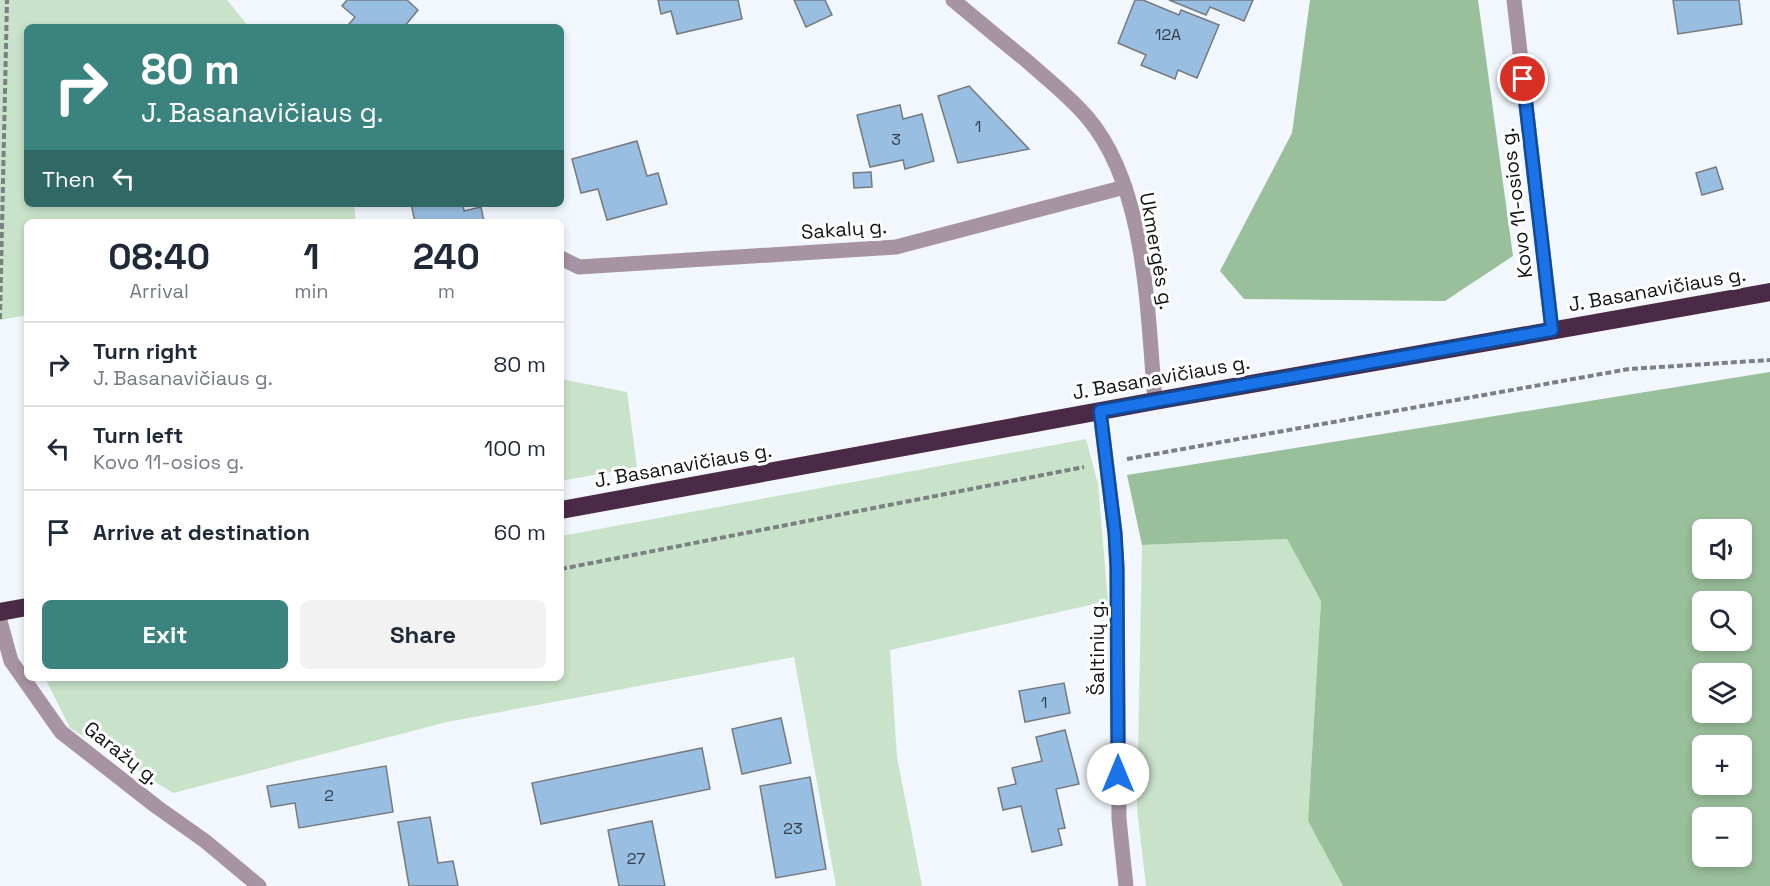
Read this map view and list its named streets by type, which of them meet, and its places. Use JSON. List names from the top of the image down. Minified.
{"streets":{"highway":["J. Basanavičiaus g."],"street":["Kovo 11-osios g.","Sakalų g.","Ukmergės g.","Šaltinių g.","Garažų g."]},"crossings":[["Kovo 11-osios g.","J. Basanavičiaus g."],["Sakalų g.","Ukmergės g."],["Ukmergės g.","J. Basanavičiaus g."],["J. Basanavičiaus g.","Šaltinių g."]],"house_numbers":["12A","1","3","1","2","23","27"],"page":{"turn":["80 m","J. Basanavičiaus g."],"then":"Then","eta":["08:40","Arrival","1","min","240","m"],"list":[{"name":"Turn right","note":"J. Basanavičiaus g.","value":"80 m"},{"name":"Turn left","note":"Kovo 11-osios g.","value":"100 m"},{"name":"Arrive at destination","value":"60 m"}],"map_buttons":["+","−"],"buttons":["Exit","Share"]}}
